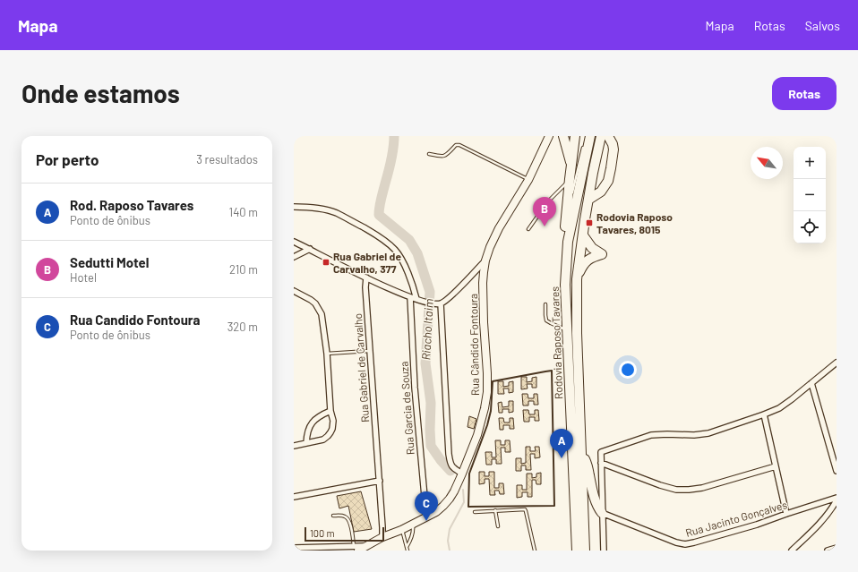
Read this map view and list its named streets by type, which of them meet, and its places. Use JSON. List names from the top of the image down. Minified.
{"streets":{"highway":["Rodovia Raposo Tavares"],"main road":["Rua Cândido Fontoura"],"street":["Rua Gabriel de Carvalho","Rua Garcia de Souza","Rua Jacinto Gonçalves"]},"crossings":[["Rua Cândido Fontoura","Rua Gabriel de Carvalho"],["Rua Cândido Fontoura","Rua Garcia de Souza"]],"water":["Riacho Itaim"],"places":{"transit":["Rodovia Raposo Tavares, 8015","Rua Gabriel de Carvalho, 377"]},"scale_bar":"100 m","north":"top left","page":{"header":"Mapa","nav":["Mapa","Rotas","Salvos"],"buttons":"Rotas","title":"Onde estamos","heading":["Por perto","3 resultados"],"map_buttons":["+","−"],"list":[{"mark":"A","name":"Rod. Raposo Tavares","note":"Ponto de ônibus","value":"140 m"},{"mark":"B","name":"Sedutti Motel","note":"Hotel","value":"210 m"},{"mark":"C","name":"Rua Candido Fontoura","note":"Ponto de ônibus","value":"320 m"}],"pins":["B","A","C"],"scale":"100 m"}}
